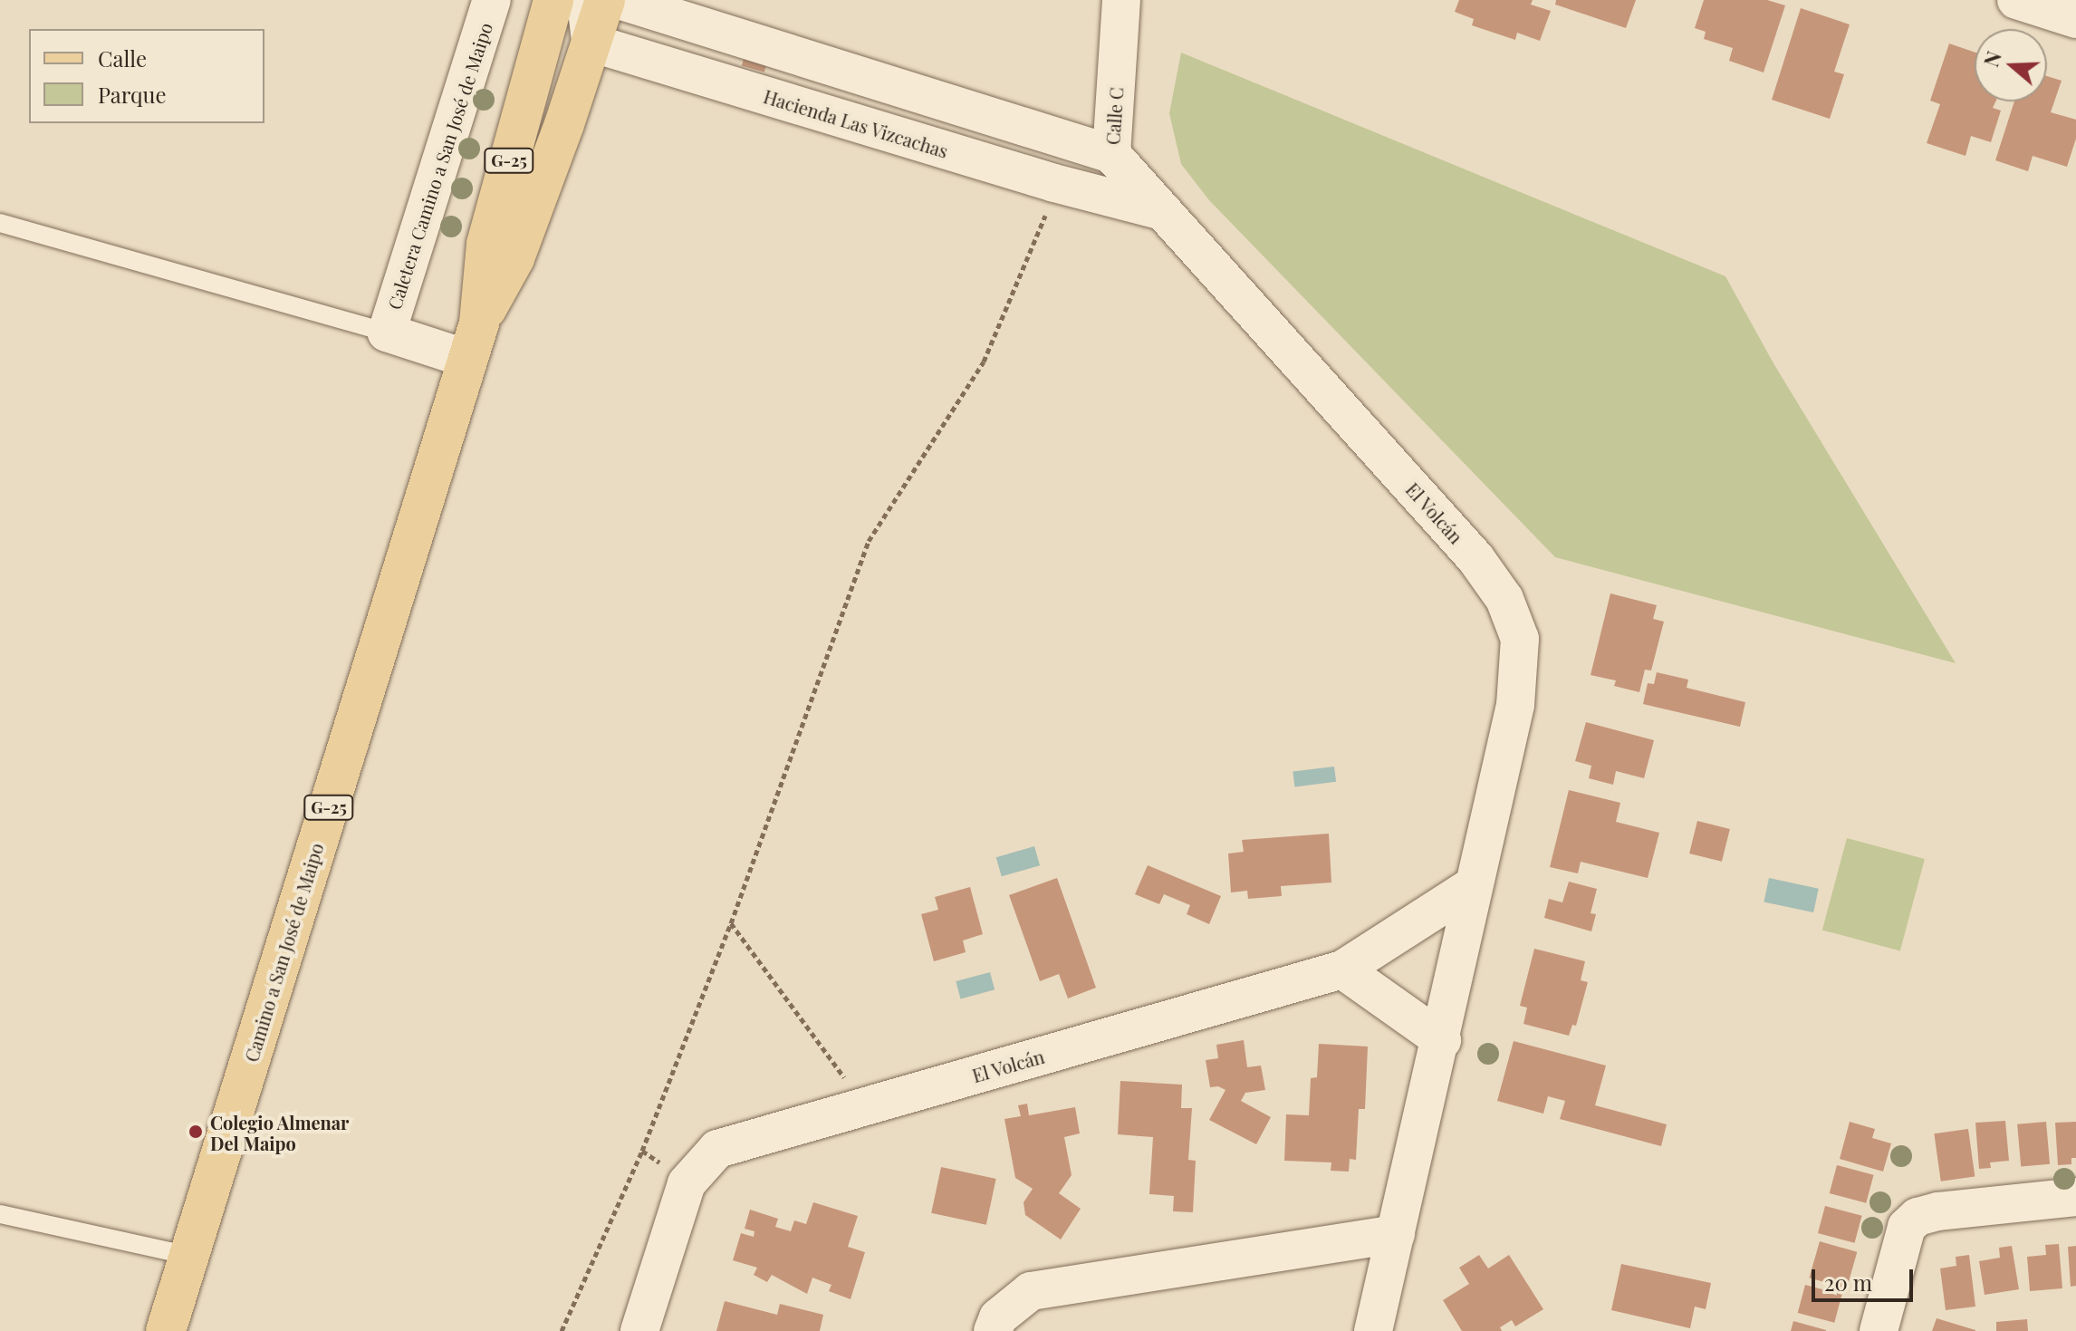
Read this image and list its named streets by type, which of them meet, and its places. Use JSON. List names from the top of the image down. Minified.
{"streets":{"main road":["G-25","Camino a San José de Maipo"],"street":["Calle C","Hacienda Las Vizcachas","Caletera Camino a San José de Maipo","El Volcán"]},"crossings":[["Calle C","Hacienda Las Vizcachas"],["Calle C","El Volcán"],["Hacienda Las Vizcachas","El Volcán"],["Hacienda Las Vizcachas","Camino a San José de Maipo"]],"places":["Colegio Almenar Del Maipo"],"legend":["Calle","Parque"],"scale_bar":"20 m","north":"left"}
